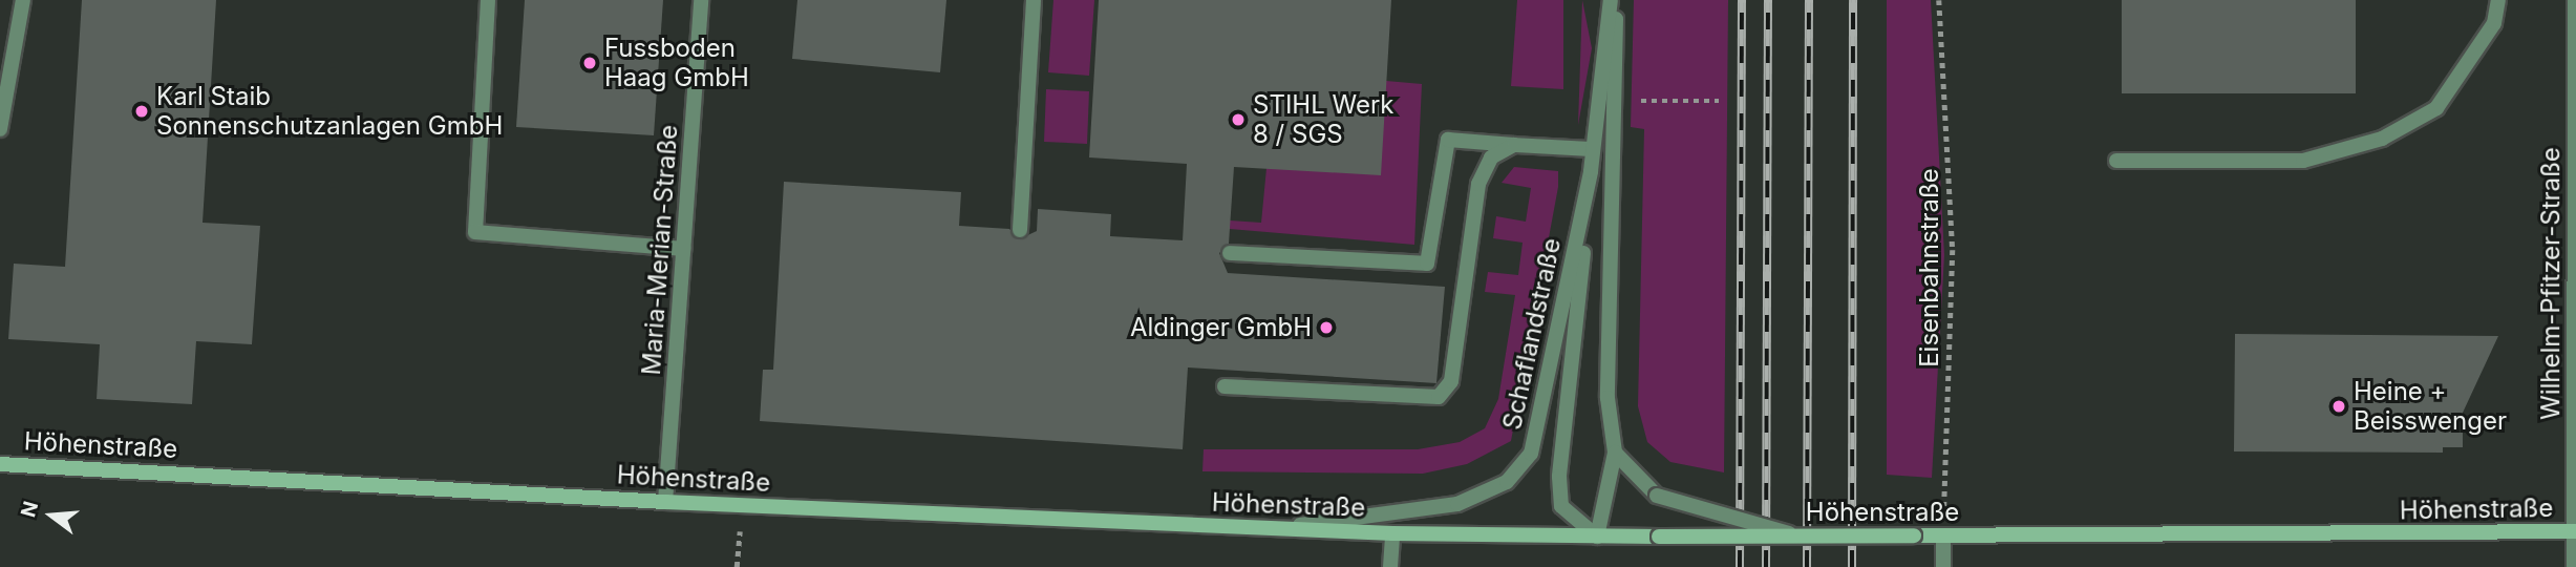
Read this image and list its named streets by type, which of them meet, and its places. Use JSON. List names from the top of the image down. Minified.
{"streets":{"main road":["Höhenstraße"],"street":["Maria-Merian-Straße","Wilhelm-Pfitzer-Straße","Schaflandstraße"],"path":["Eisenbahnstraße"]},"crossings":[["Maria-Merian-Straße","Höhenstraße"],["Eisenbahnstraße","Höhenstraße"],["Wilhelm-Pfitzer-Straße","Höhenstraße"],["Schaflandstraße","Höhenstraße"]],"places":["Fussboden Haag GmbH","Karl Staib Sonnenschutzanlagen GmbH","STIHL Werk 8 / SGS","Aldinger GmbH","Heine + Beisswenger"],"north":"left"}
